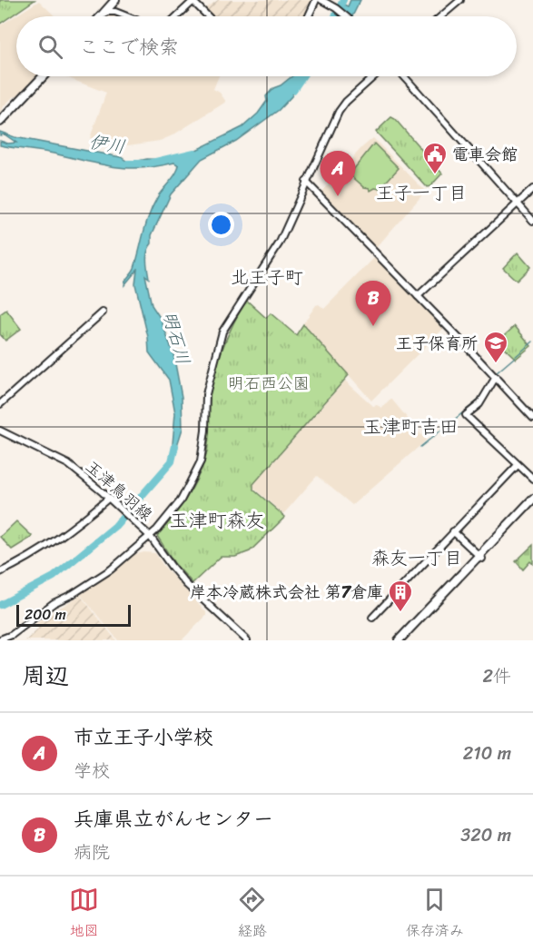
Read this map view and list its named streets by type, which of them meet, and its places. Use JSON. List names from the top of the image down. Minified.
{"streets":{"street":["玉津鳥羽線"]},"districts":["王子一丁目","北王子町","玉津町吉田","玉津町森友","森友一丁目"],"water":["伊川","明石川"],"parks":["明石西公園"],"places":{"public building":["電車会館"],"school or university":["王子保育所"],"building":["岸本冷蔵株式会社 第7倉庫"]},"scale_bar":"200 m","page":{"search":"ここで検索","pins":["A","B"],"scale":"200 m","heading":["周辺","2件"],"list":[{"mark":"A","name":"市立王子小学校","note":"学校","value":"210 m"},{"mark":"B","name":"兵庫県立がんセンター","note":"病院","value":"320 m"}],"nav":["地図","経路","保存済み"]}}
